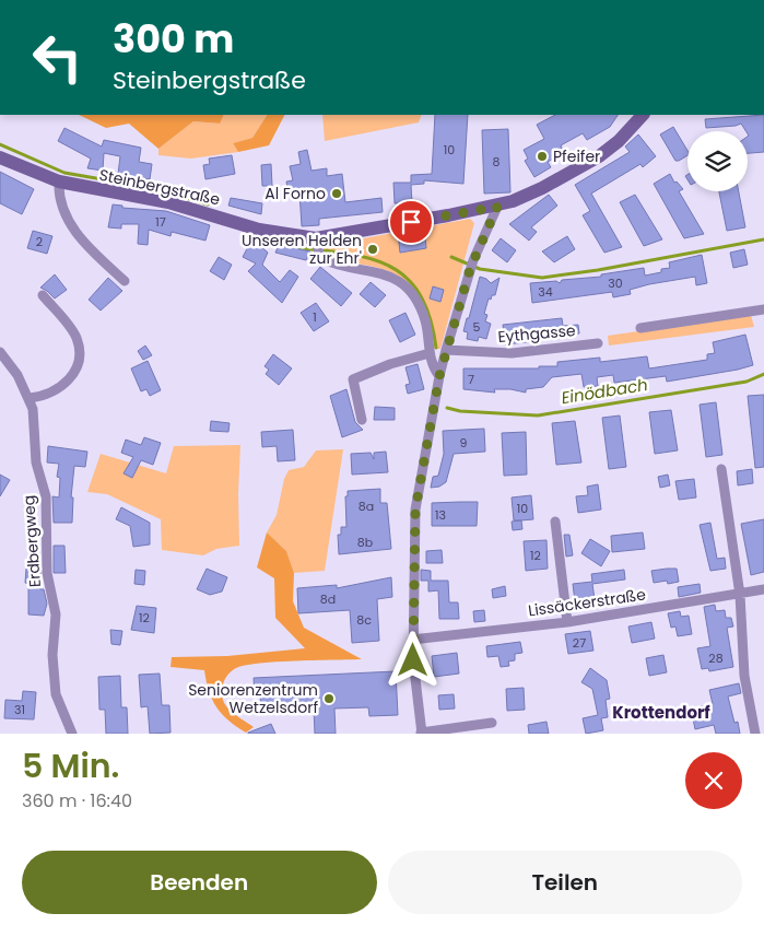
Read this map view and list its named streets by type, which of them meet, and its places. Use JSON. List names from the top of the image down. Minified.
{"streets":{"main road":["Steinbergstraße"],"street":["Eythgasse","Erdbergweg","Lissäckerstraße"]},"districts":["Krottendorf"],"water":["Einödbach"],"places":["Pfeifer","Al Forno","Unseren Helden zur Ehr'","Seniorenzentrum Wetzelsdorf"],"house_numbers":["10","8","17","2","30","34","1","5","7","9","8a","10","13","8b","12","8d","12","8c","27","28","31"],"page":{"turn":["300 m","Steinbergstraße"],"heading":["5 Min.","360 m · 16:40"],"buttons":["Beenden","Teilen"]}}
